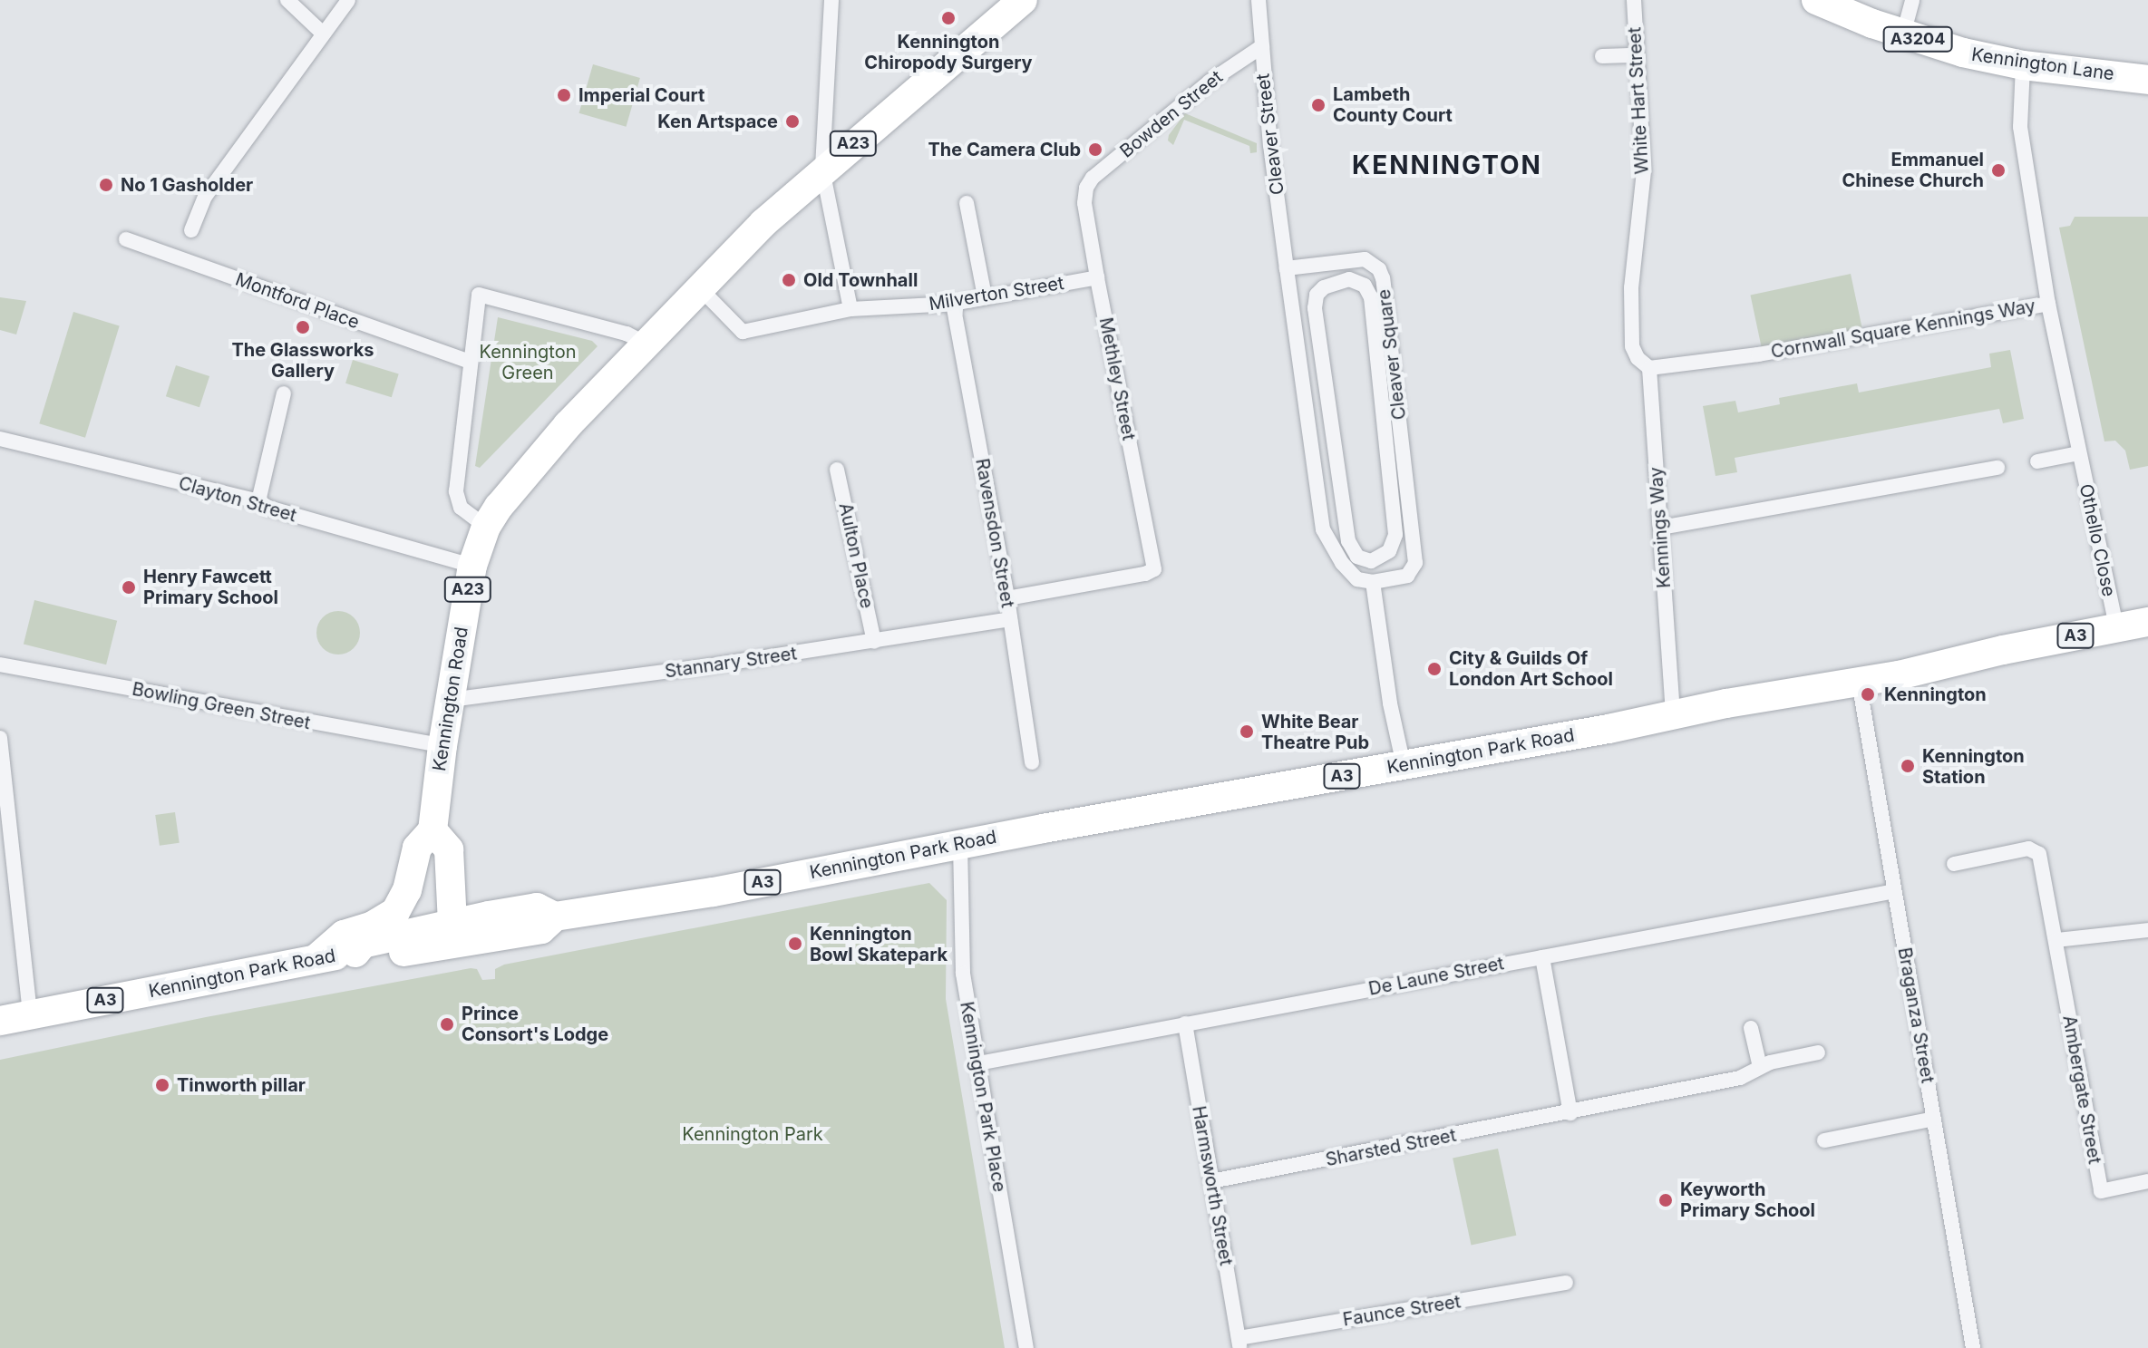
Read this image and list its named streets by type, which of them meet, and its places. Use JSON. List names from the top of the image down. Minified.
{"streets":{"highway":["A3204","Kennington Lane","A23","A3","Kennington Road","Kennington Park Road"],"street":["White Hart Street","Bowden Street","Cleaver Street","Milverton Street","Montford Place","Cornwall Square Kennings Way","Cleaver Square","Methley Street","Clayton Street","Kennings Way","Ravensdon Street","Othello Close","Aulton Place","Stannary Street","Bowling Green Street","De Laune Street","Braganza Street","Ambergate Street","Kennington Park Place","Sharsted Street","Harmsworth Street","Faunce Street"]},"crossings":[["White Hart Street","Cornwall Square Kennings Way"],["White Hart Street","Kennings Way"],["Bowden Street","Cleaver Street"],["Bowden Street","Methley Street"],["Cleaver Street","Cleaver Square"],["Milverton Street","Methley Street"],["Milverton Street","Ravensdon Street"],["Milverton Street","Kennington Road"],["Cornwall Square Kennings Way","Kennings Way"],["Cornwall Square Kennings Way","Othello Close"],["Methley Street","Ravensdon Street"],["Clayton Street","Kennington Road"],["Kennings Way","Kennington Park Road"],["Ravensdon Street","Stannary Street"],["Othello Close","Kennington Park Road"],["Aulton Place","Stannary Street"],["Stannary Street","Kennington Road"],["Kennington Road","Bowling Green Street"],["Kennington Road","Kennington Park Road"],["Kennington Park Road","Braganza Street"],["Kennington Park Road","Kennington Park Place"],["De Laune Street","Braganza Street"],["De Laune Street","Kennington Park Place"],["De Laune Street","Harmsworth Street"],["Sharsted Street","Harmsworth Street"],["Harmsworth Street","Faunce Street"]],"districts":["KENNINGTON"],"parks":["Kennington Green","Kennington Park"],"places":["Kennington Chiropody Surgery","Imperial Court","Lambeth County Court","Ken Artspace","The Camera Club","Emmanuel Chinese Church","No 1 Gasholder","Old Townhall","The Glassworks Gallery","Henry Fawcett Primary School","City & Guilds Of London Art School","Kennington","White Bear Theatre Pub","Kennington Station","Kennington Bowl Skatepark","Prince Consort's Lodge","Tinworth pillar","Keyworth Primary School"]}
